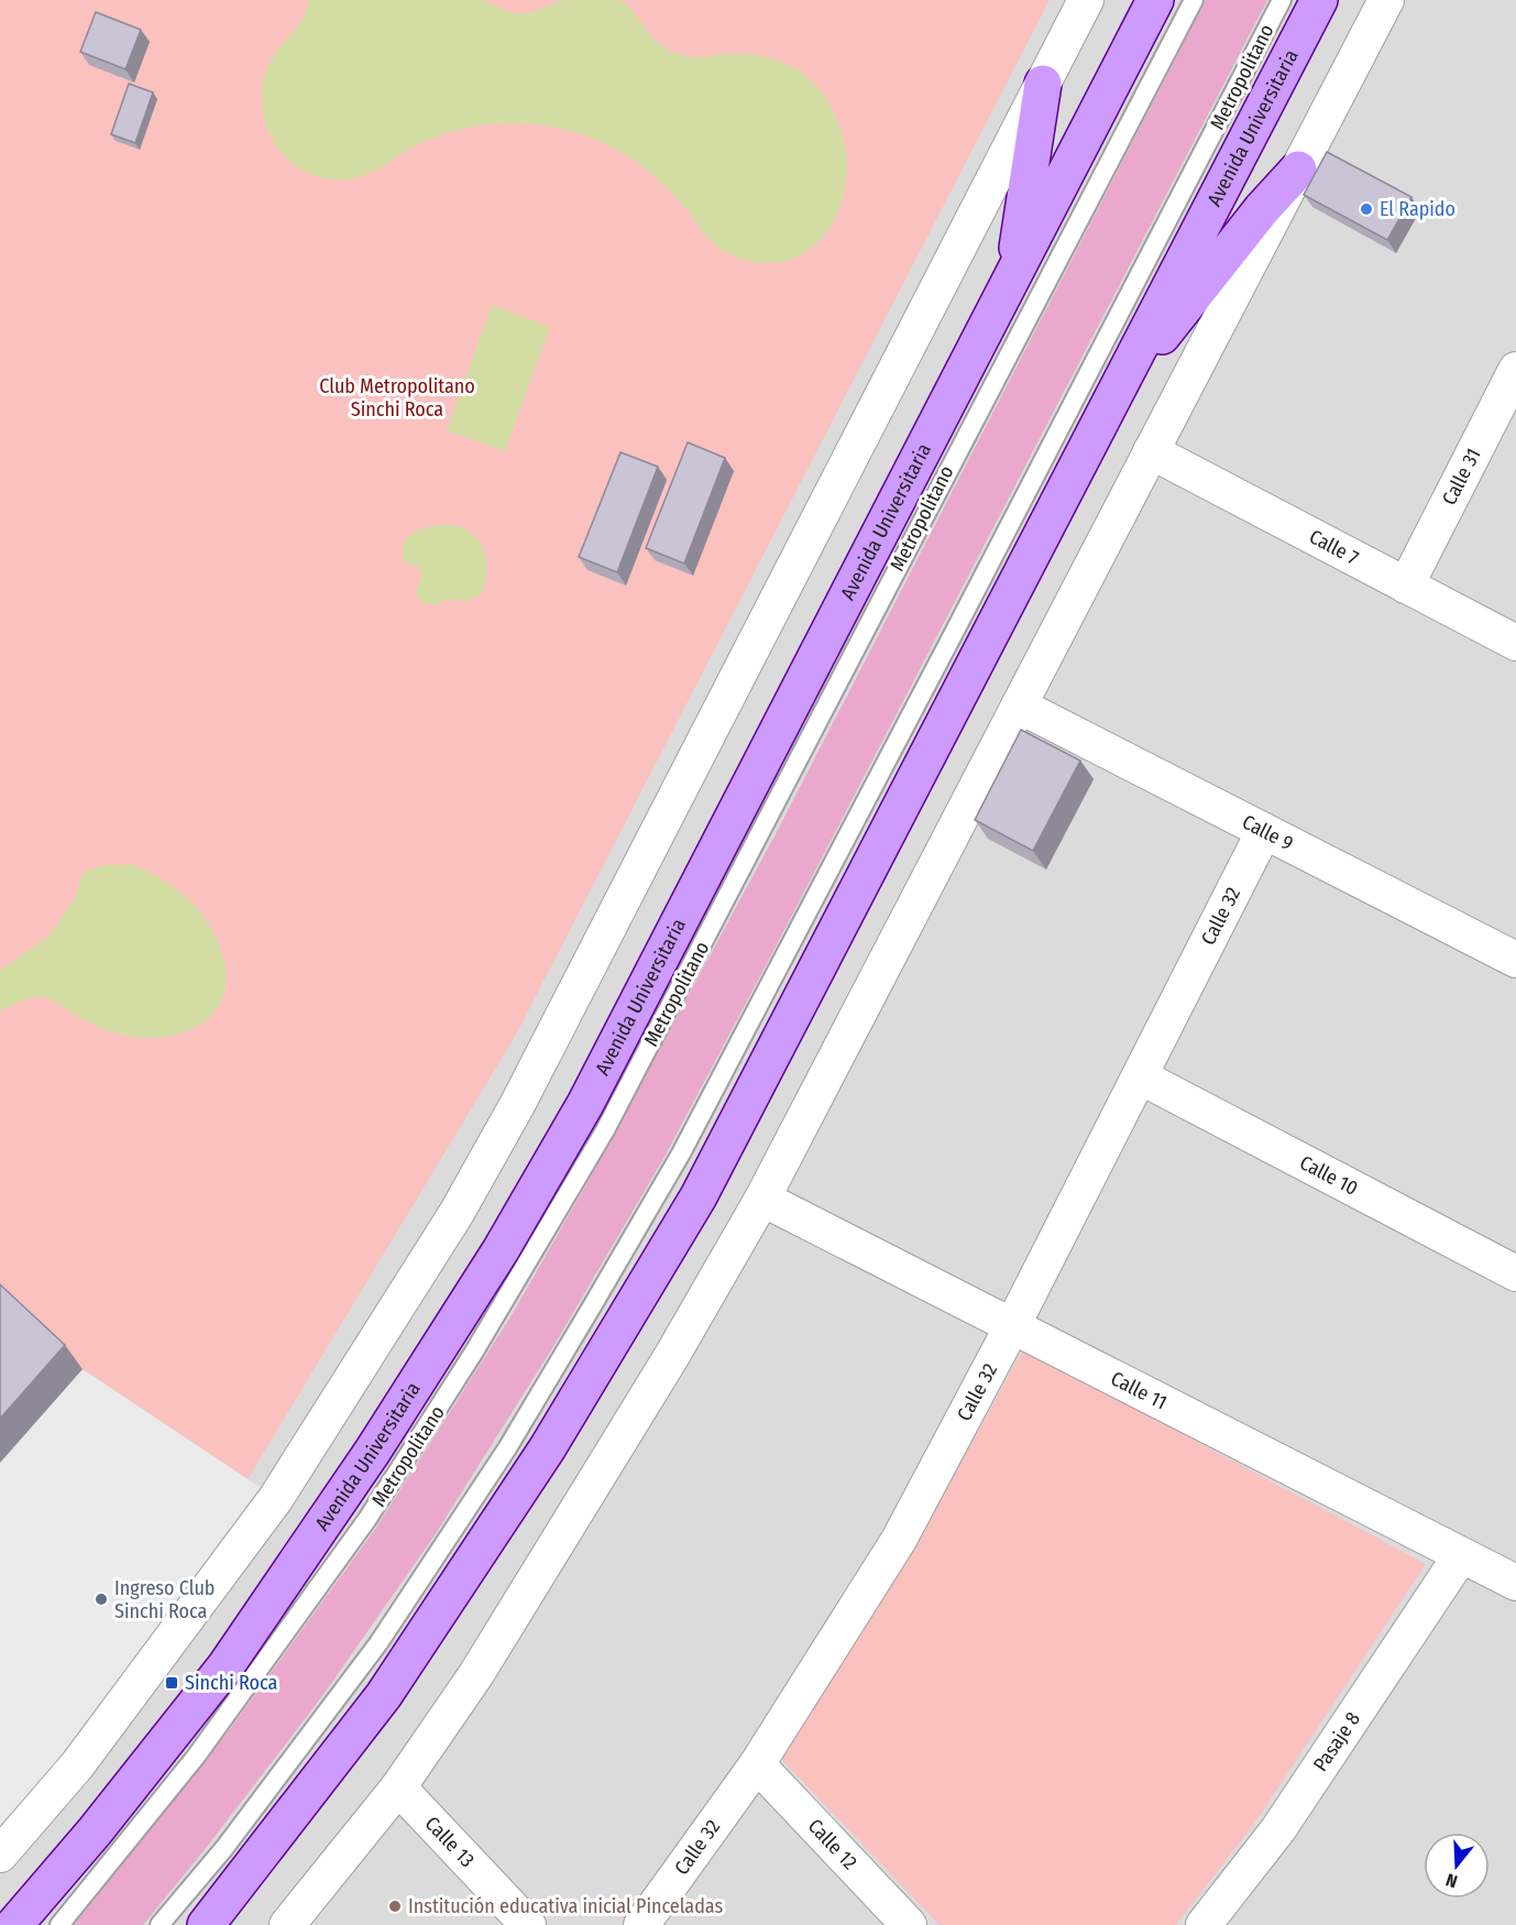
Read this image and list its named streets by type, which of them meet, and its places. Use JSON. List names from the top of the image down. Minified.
{"streets":{"main road":["Avenida Universitaria"],"street":["Calle 31","Calle 7","Calle 9","Calle 32","Calle 10","Calle 11","Pasaje 8","Calle 13","Calle 12"],"lane":["Metropolitano"]},"crossings":[["Calle 31","Calle 7"],["Calle 9","Calle 32"],["Calle 32","Calle 10"],["Calle 32","Calle 11"],["Calle 32","Calle 12"],["Calle 11","Pasaje 8"]],"parks":["Club Metropolitano Sinchi Roca"],"places":{"other":["El Rapido","Ingreso Club Sinchi Roca","Institución educativa inicial Pinceladas"],"transit":["Sinchi Roca"]},"north":"bottom"}
